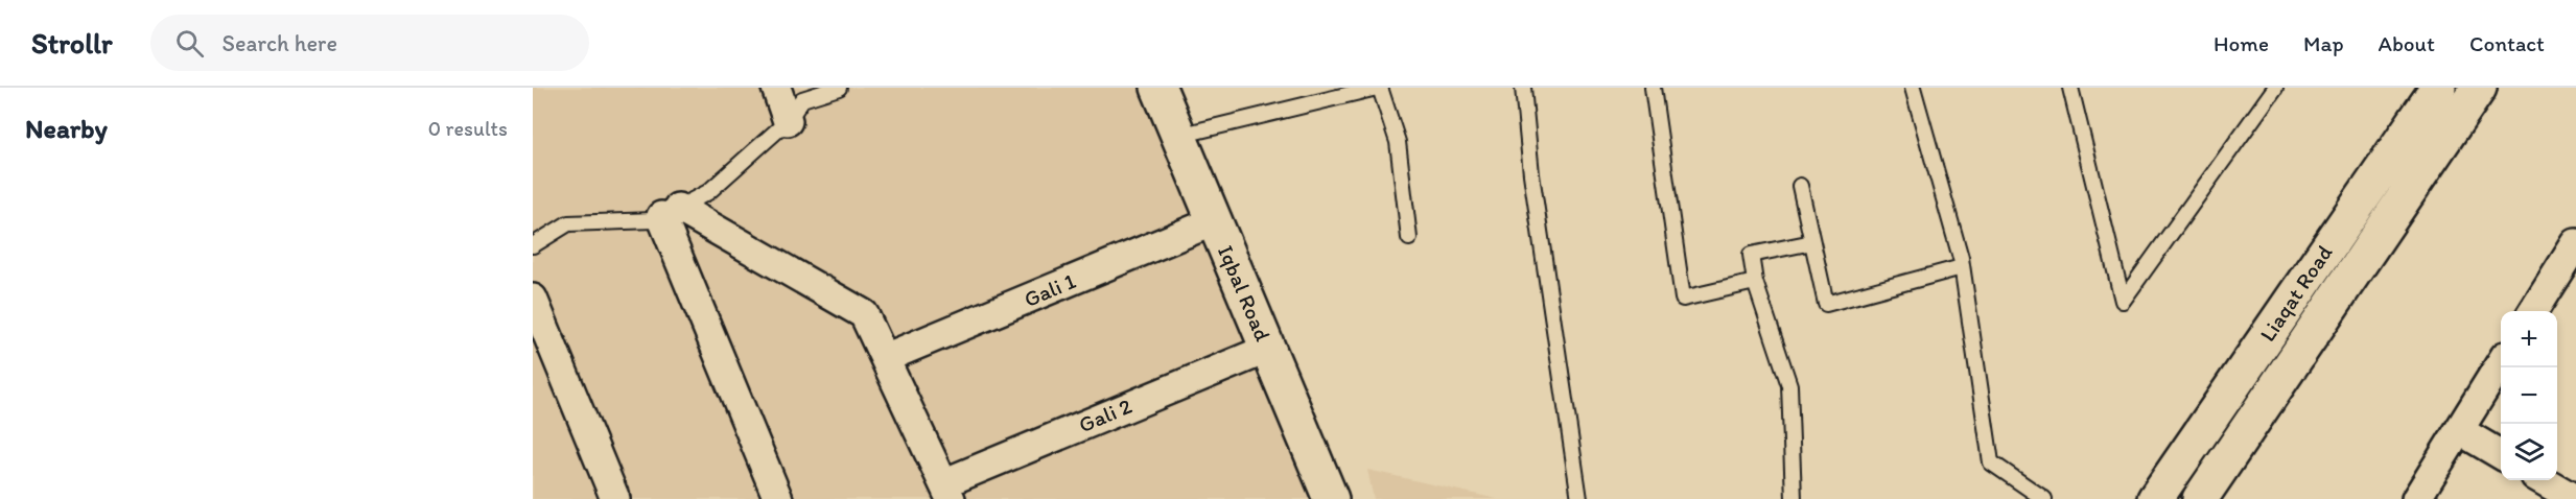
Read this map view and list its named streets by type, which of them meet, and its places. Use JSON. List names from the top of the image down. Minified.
{"streets":{"main road":["Iqbal Road","Liaqat Road"],"street":["Gali 1","Gali 2"]},"crossings":[["Gali 1","Iqbal Road"],["Iqbal Road","Gali 2"]],"page":{"header":"Strollr","search":"Search here","nav":["Home","Map","About","Contact"],"heading":["Nearby","0 results"],"map_buttons":["+","−"]}}
